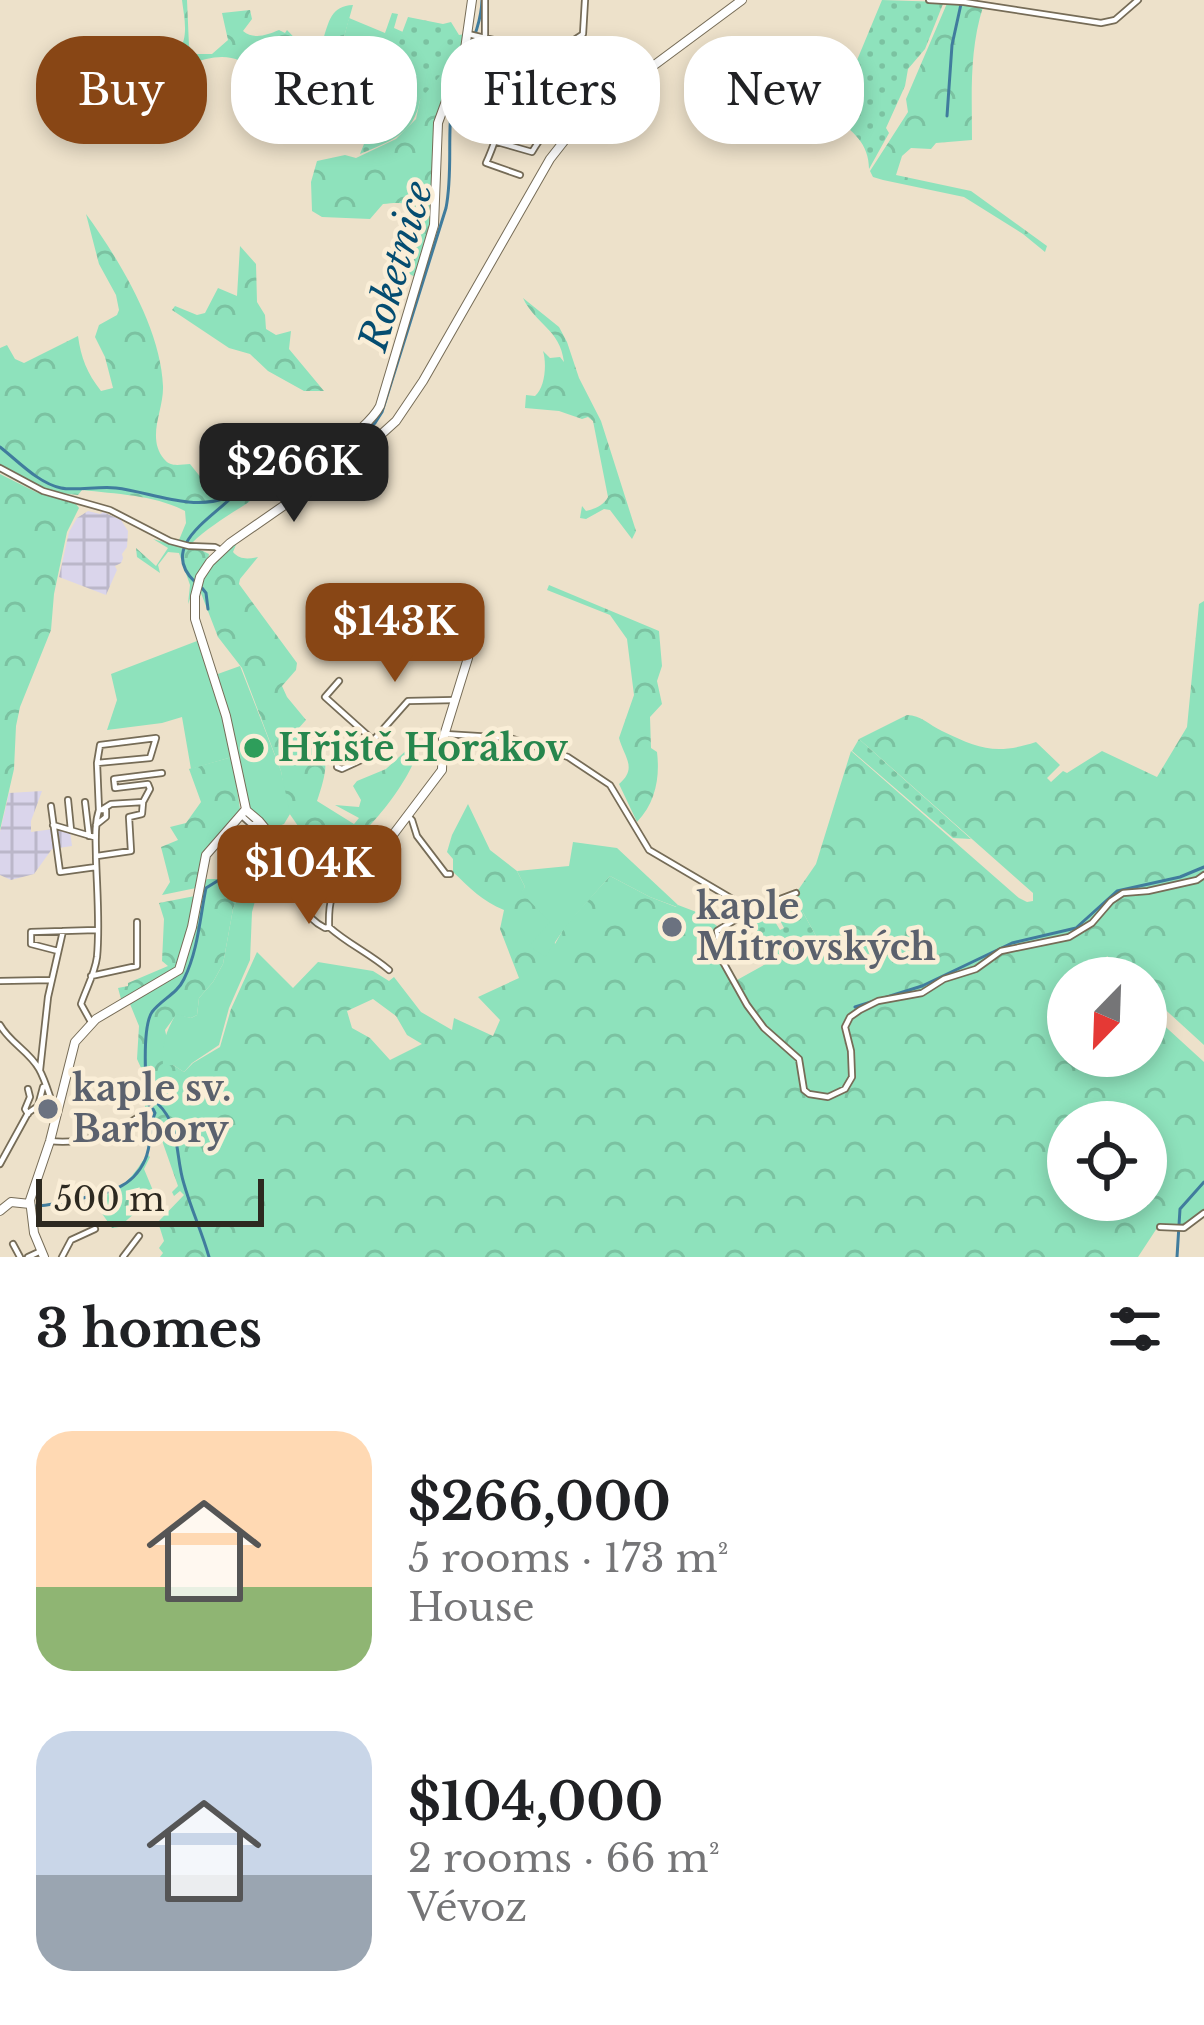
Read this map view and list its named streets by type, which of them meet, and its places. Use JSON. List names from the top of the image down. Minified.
{"water":["Roketnice"],"places":["Hřiště Horákov","kaple Mitrovských","kaple sv. Barbory"],"scale_bar":"500 m","north":"bottom left","page":{"chip":["Buy","Rent","Filters","New"],"price":["$266K","$143K","$104K"],"scale":"500 m","heading":"3 homes","list":[{"name":"$266,000","note":"5 rooms · 173 m² · House"},{"name":"$104,000","note":"2 rooms · 66 m² · Vévoz"}]}}
